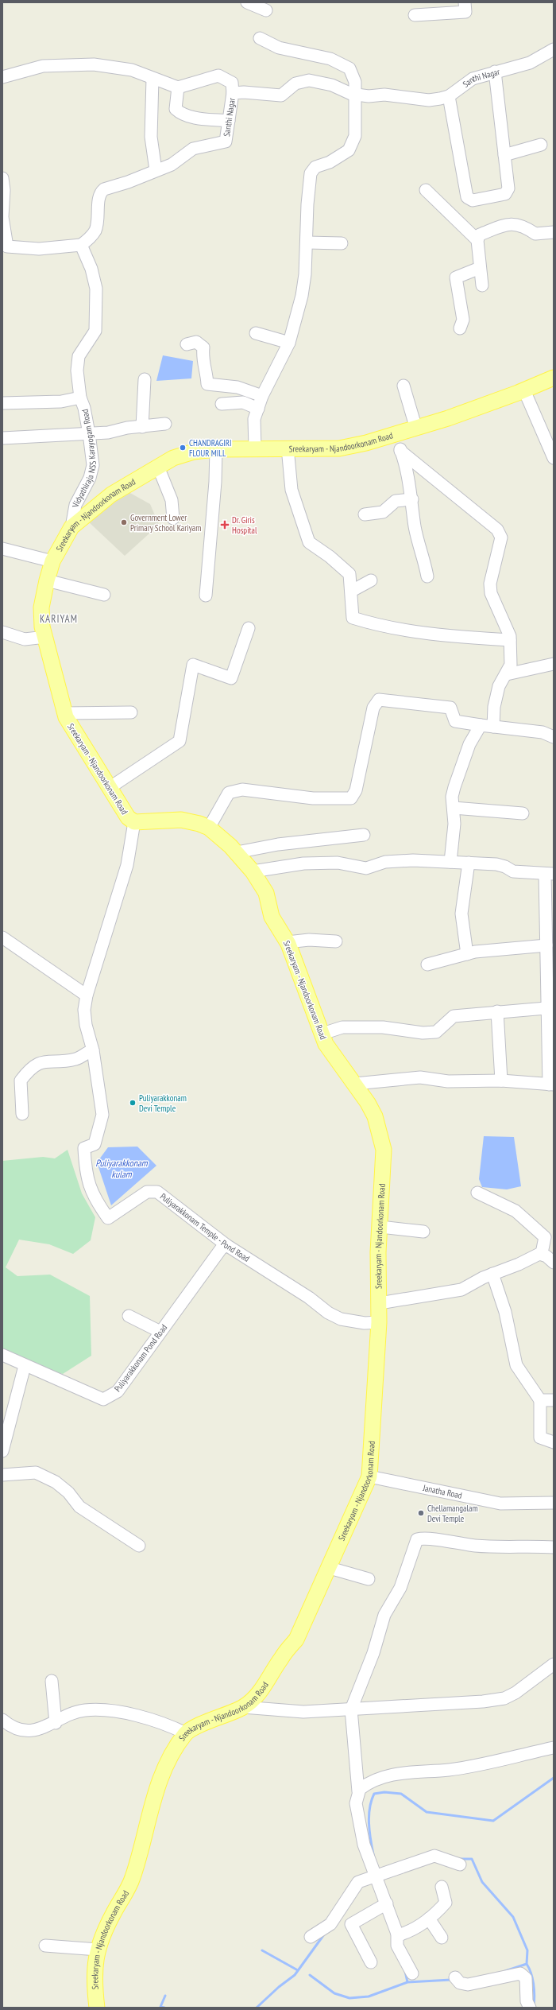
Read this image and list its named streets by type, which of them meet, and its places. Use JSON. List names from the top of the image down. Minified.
{"streets":{"main road":["Sreekaryam - Njandoorkonam Road"],"street":["Santhi Nagar","Vidyathiraja NSS Karayogam Road","Puliyarakkonam Temple - Pond Road","Puliyarakkonam Pond Road","Janatha Road"]},"crossings":[["Santhi Nagar","Vidyathiraja NSS Karayogam Road"],["Sreekaryam - Njandoorkonam Road","Vidyathiraja NSS Karayogam Road"],["Sreekaryam - Njandoorkonam Road","Puliyarakkonam Temple - Pond Road"],["Sreekaryam - Njandoorkonam Road","Janatha Road"],["Puliyarakkonam Temple - Pond Road","Puliyarakkonam Pond Road"]],"districts":["KARIYAM"],"water":["Puliyarakkonam kulam"],"places":{"other":["CHANDRAGIRI FLOUR MILL","Government Lower Primary School Kariyam","Puliyarakkonam Devi Temple","Chellamangalam Devi Temple"],"health":["Dr. Giris Hospital"]}}
